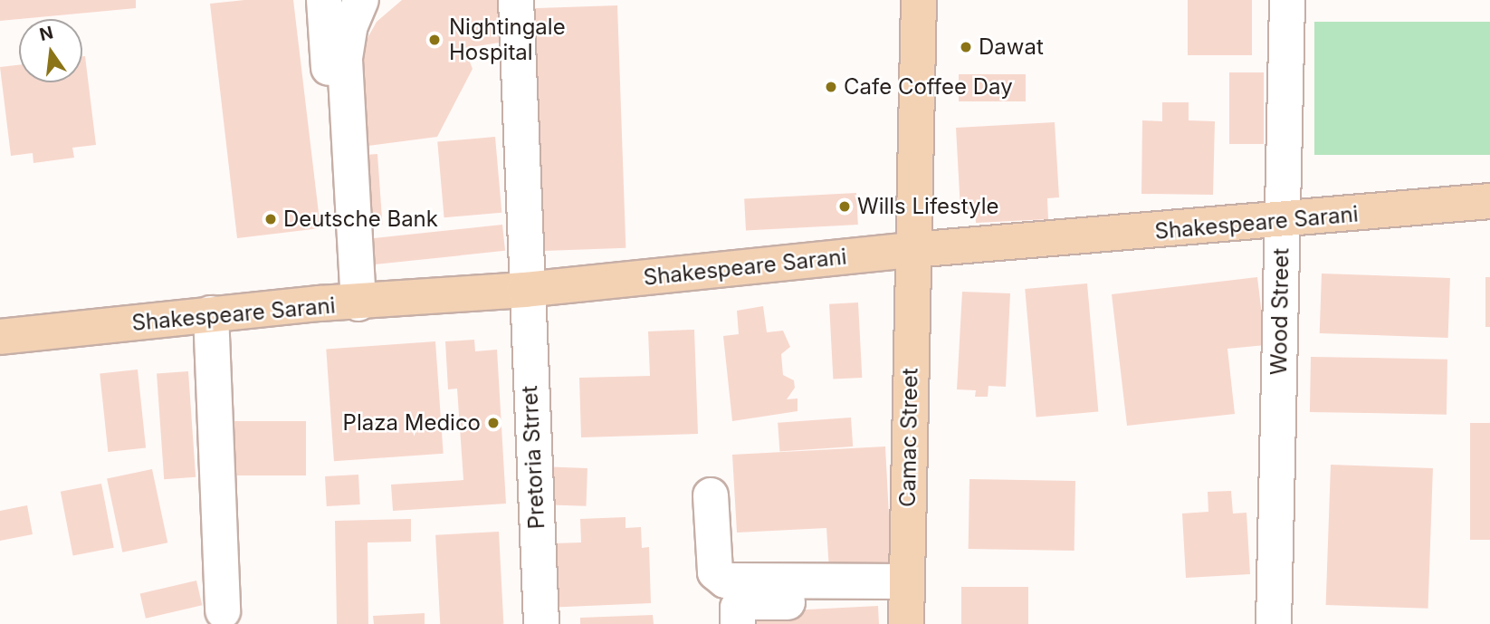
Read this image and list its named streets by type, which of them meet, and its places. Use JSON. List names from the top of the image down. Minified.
{"streets":{"main road":["Shakespeare Sarani","Camac Street"],"street":["Wood Street","Pretoria Strret"]},"crossings":[["Shakespeare Sarani","Wood Street"],["Shakespeare Sarani","Camac Street"],["Shakespeare Sarani","Pretoria Strret"]],"places":["Nightingale Hospital","Dawat","Cafe Coffee Day","Wills Lifestyle","Deutsche Bank","Plaza Medico"],"north":"top"}
